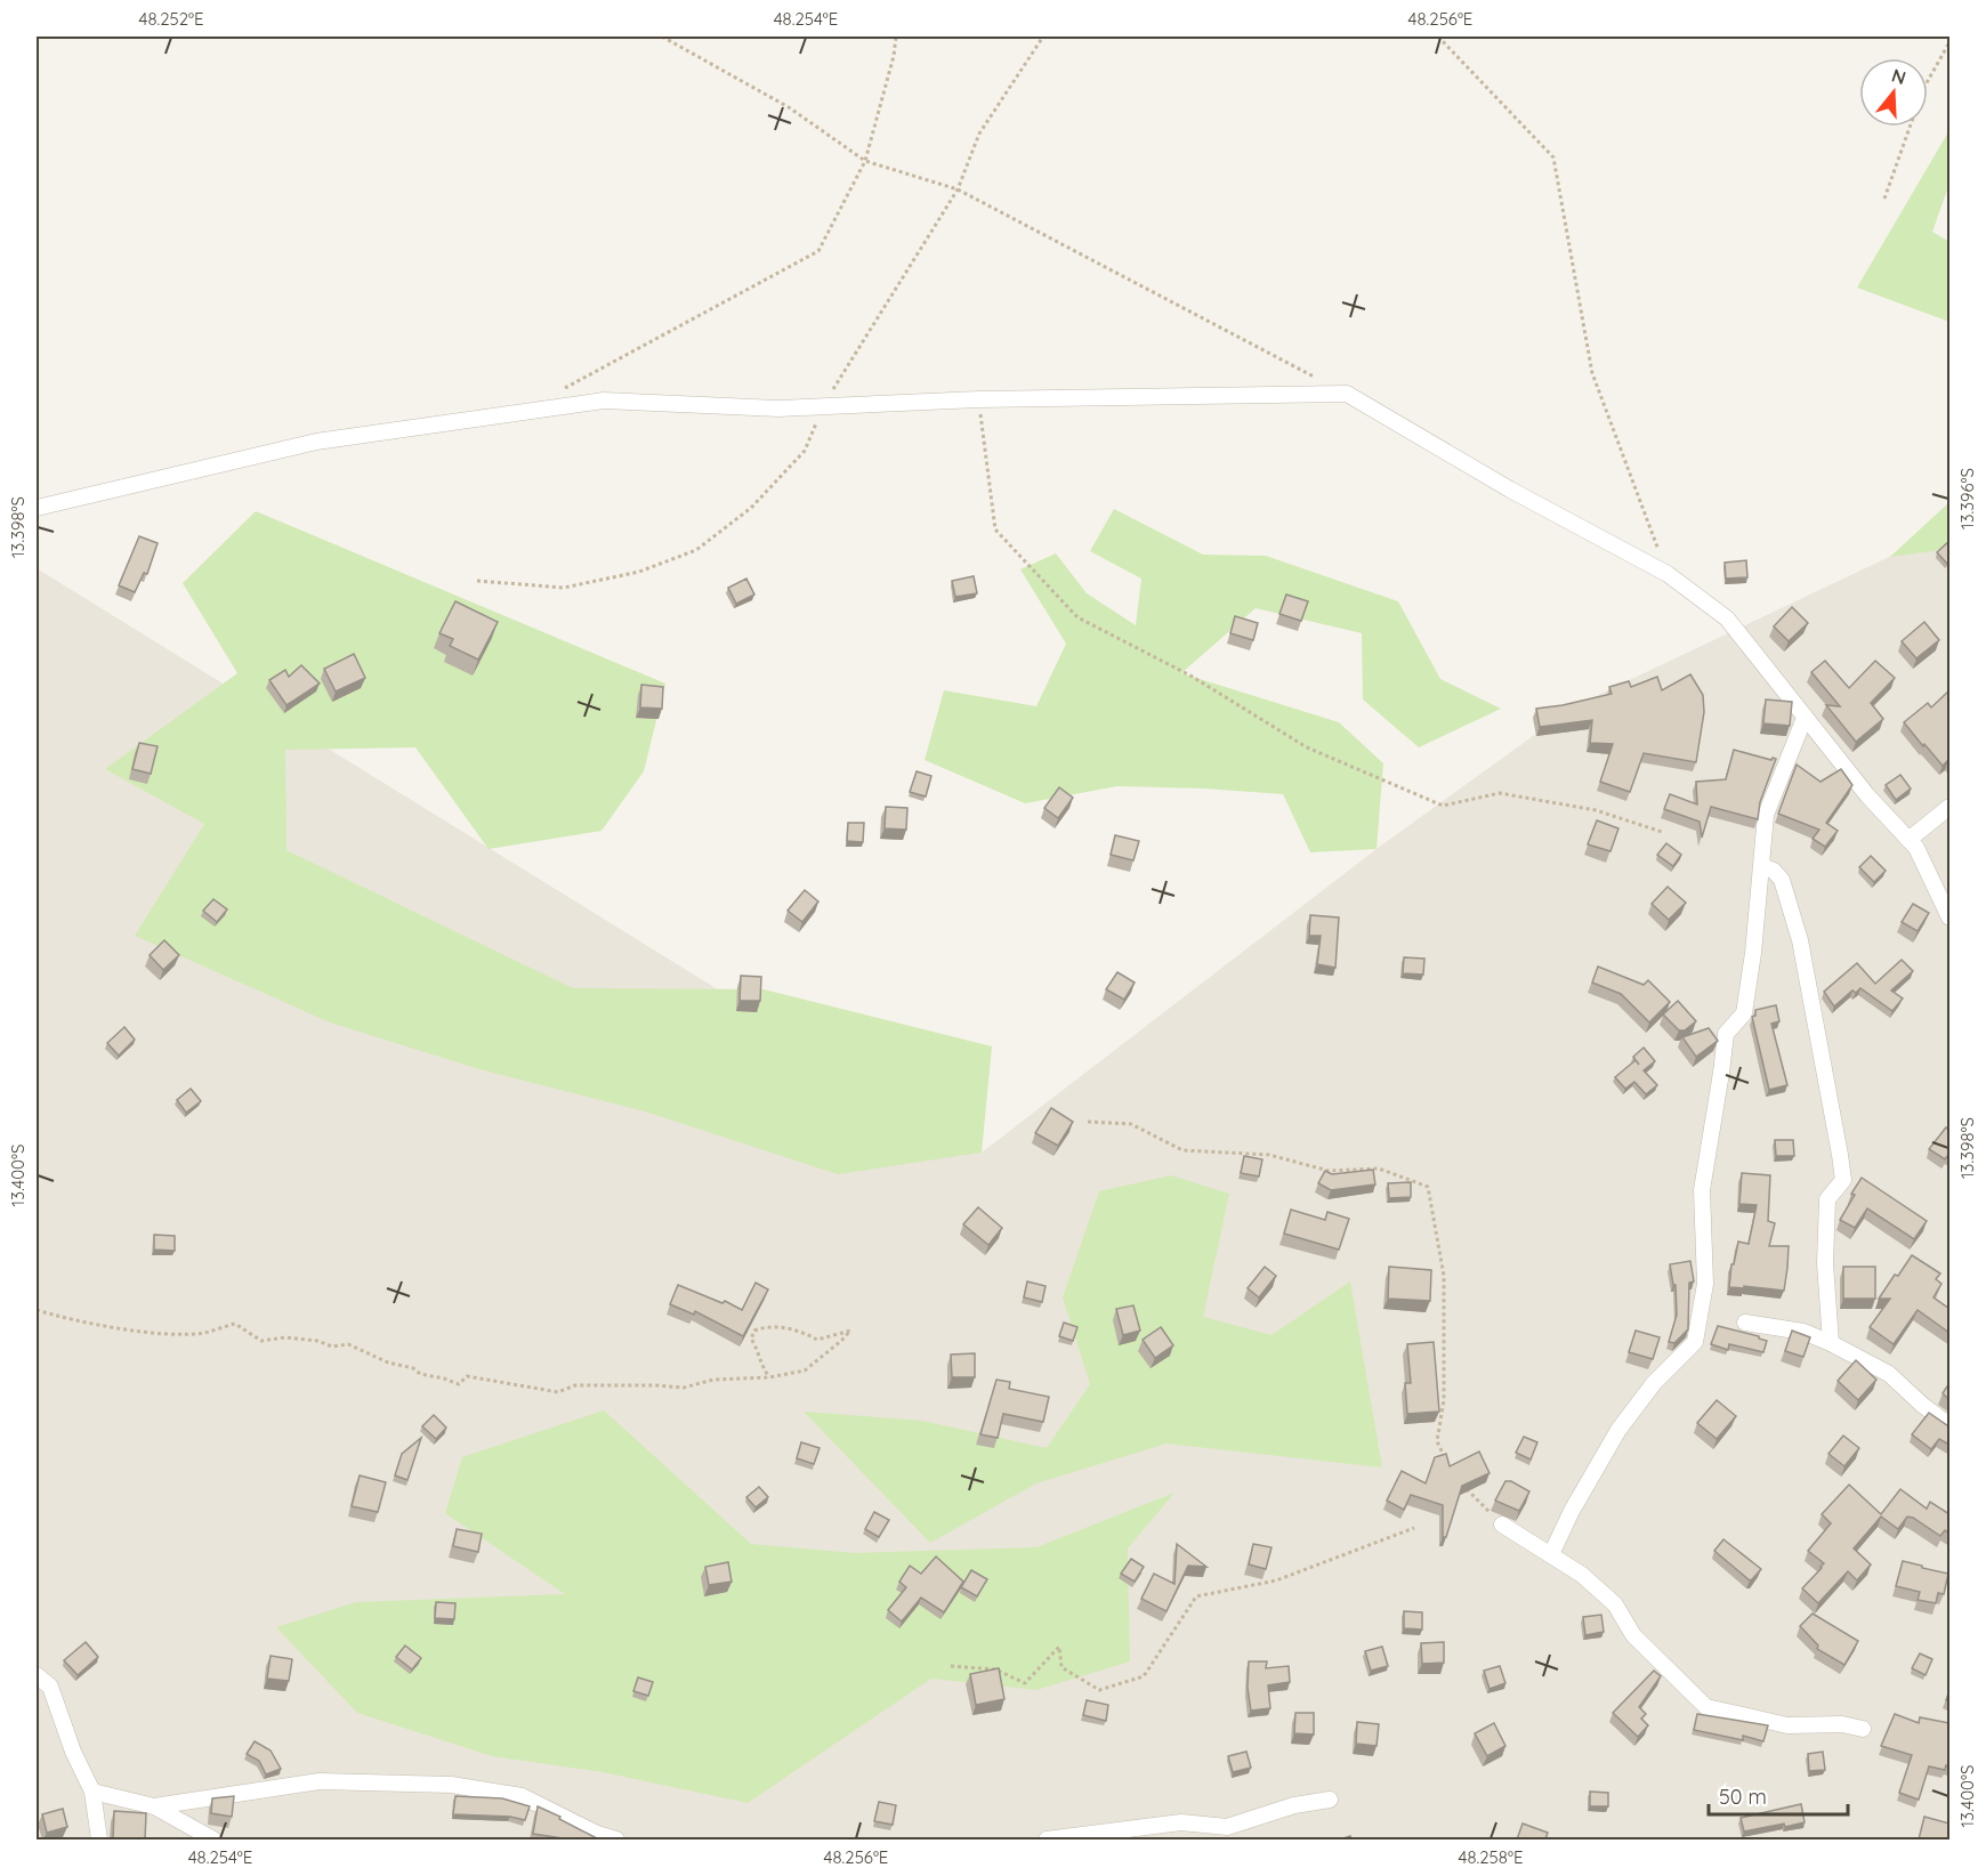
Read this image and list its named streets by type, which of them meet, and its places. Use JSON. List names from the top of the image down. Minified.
{"scale_bar":"50 m","north":"top","coordinates":["48.252°E","48.254°E","48.256°E","13.396°S","13.398°S","13.400°S","48.258°E"]}
